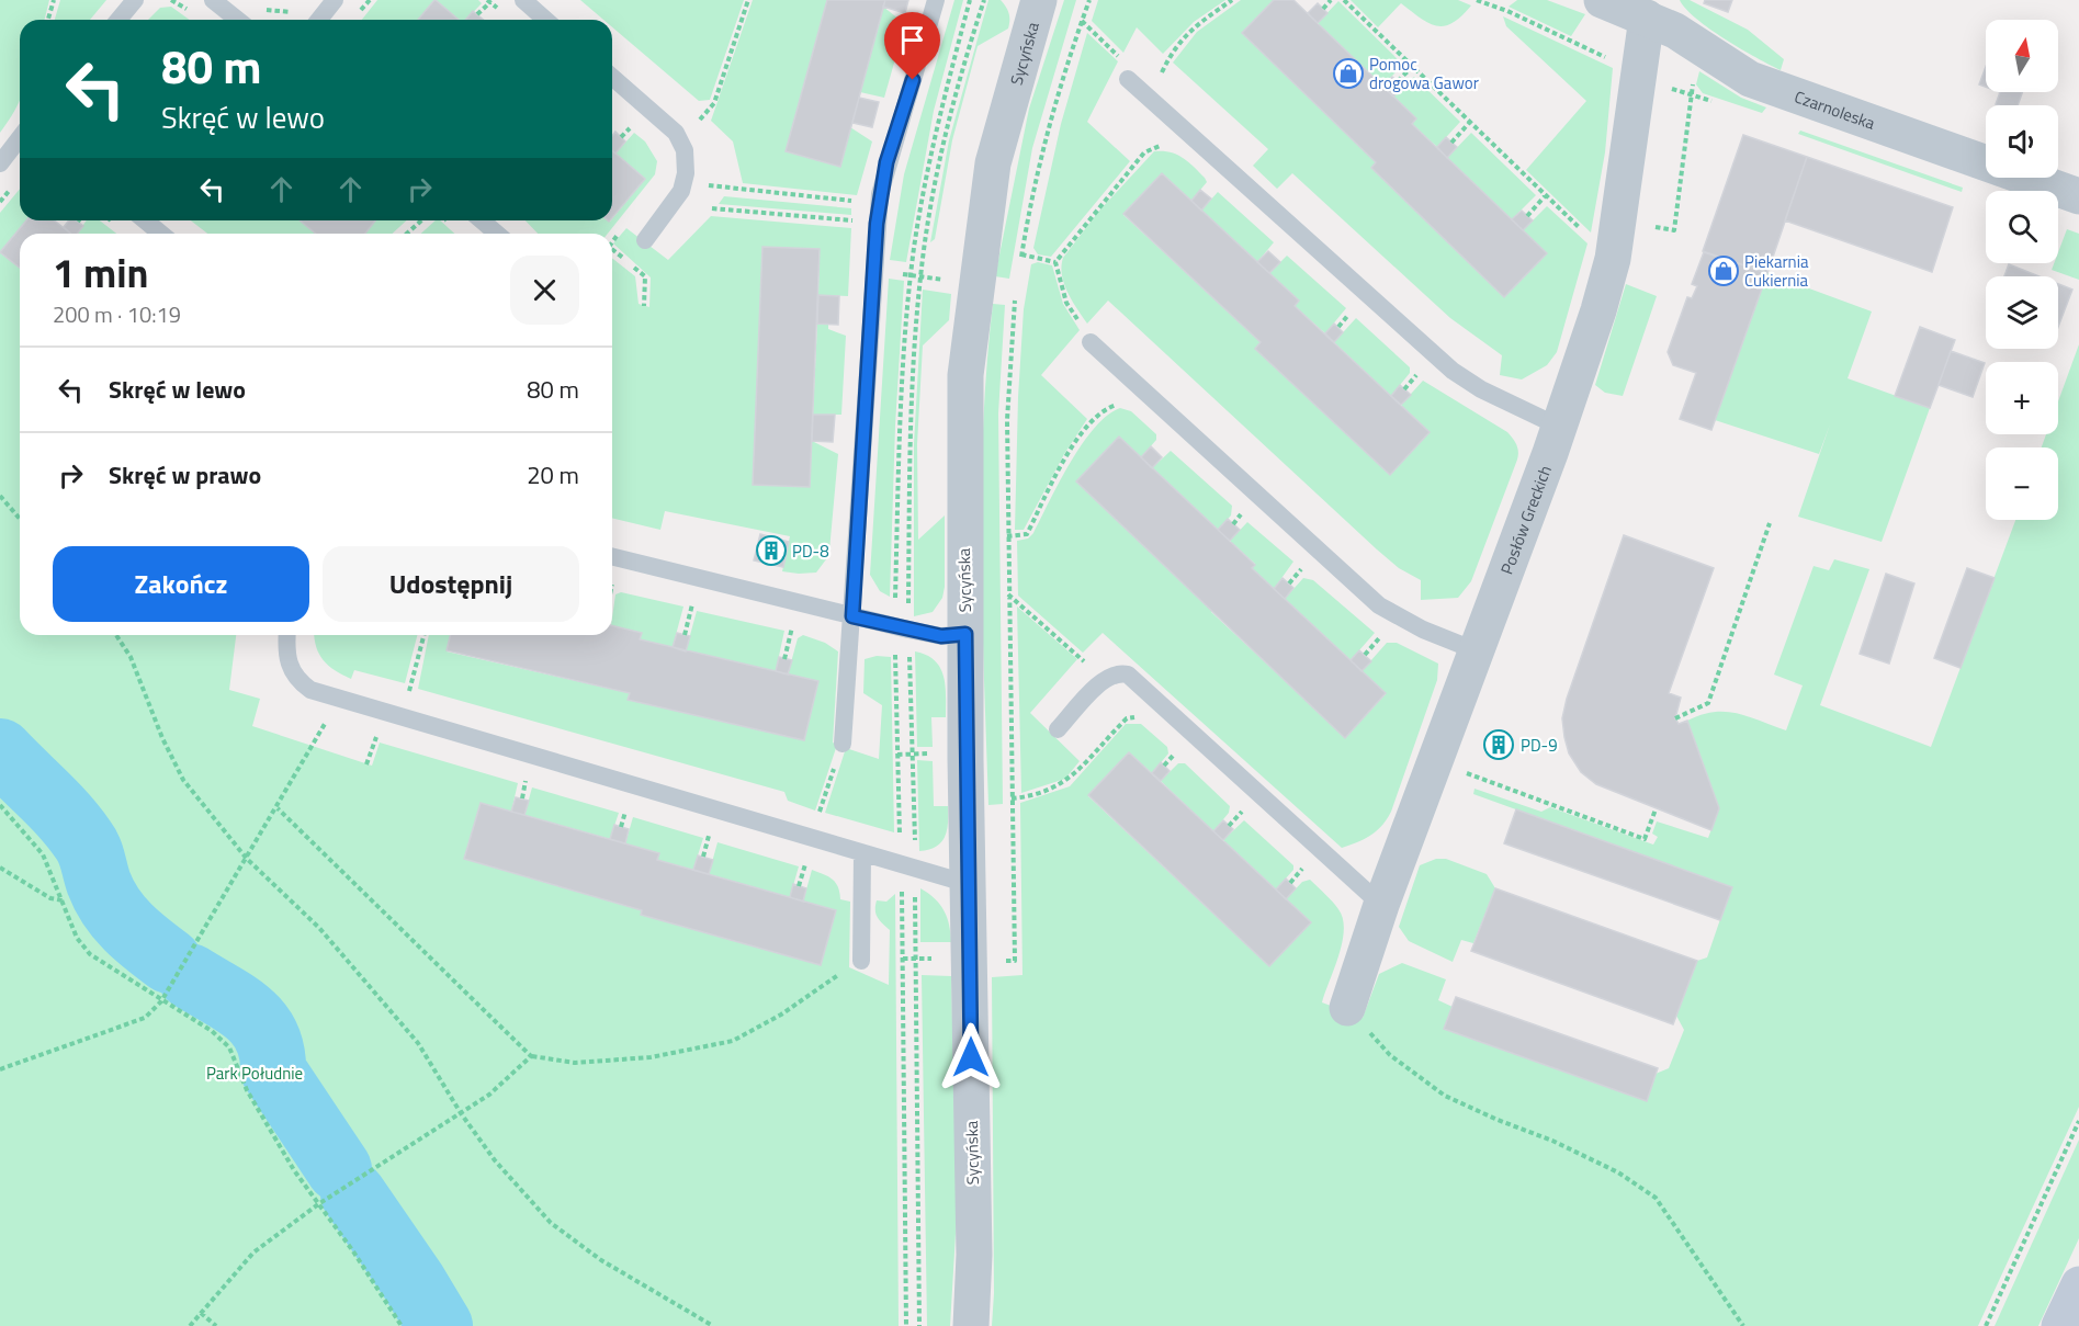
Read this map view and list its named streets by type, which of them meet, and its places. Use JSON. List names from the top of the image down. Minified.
{"streets":{"street":["Sycyńska","Czarnoleska","Posłów Greckich"]},"crossings":[["Czarnoleska","Posłów Greckich"]],"parks":["Park Południe"],"places":{"shop":["Pomoc drogowa Gawor","Piekarnia Cukiernia"],"building":["PD-8","PD-9"]},"north":"top","page":{"map_buttons":["+","−"],"turn":["80 m","Skręć w lewo"],"heading":["1 min","200 m · 10:19"],"list":[{"name":"Skręć w lewo","value":"80 m"},{"name":"Skręć w prawo","value":"20 m"}],"buttons":["Zakończ","Udostępnij"]}}
